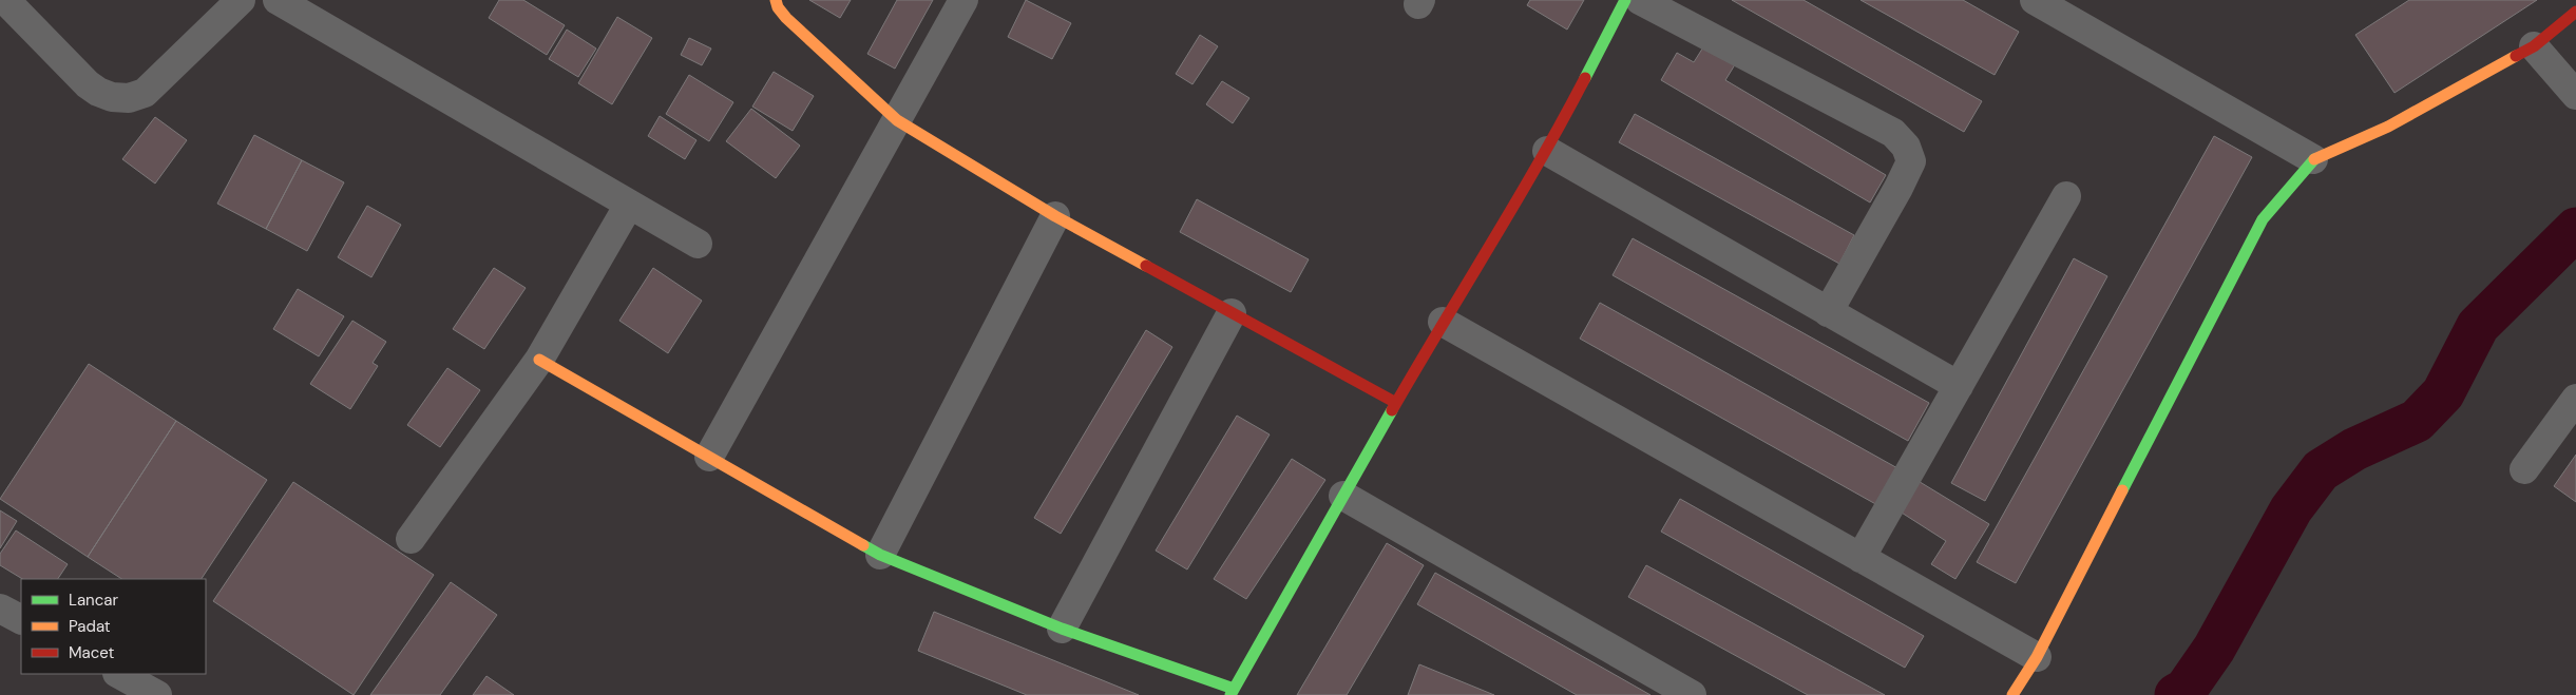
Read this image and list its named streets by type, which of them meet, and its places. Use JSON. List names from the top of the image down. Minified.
{"legend":["Lancar","Padat","Macet"]}
